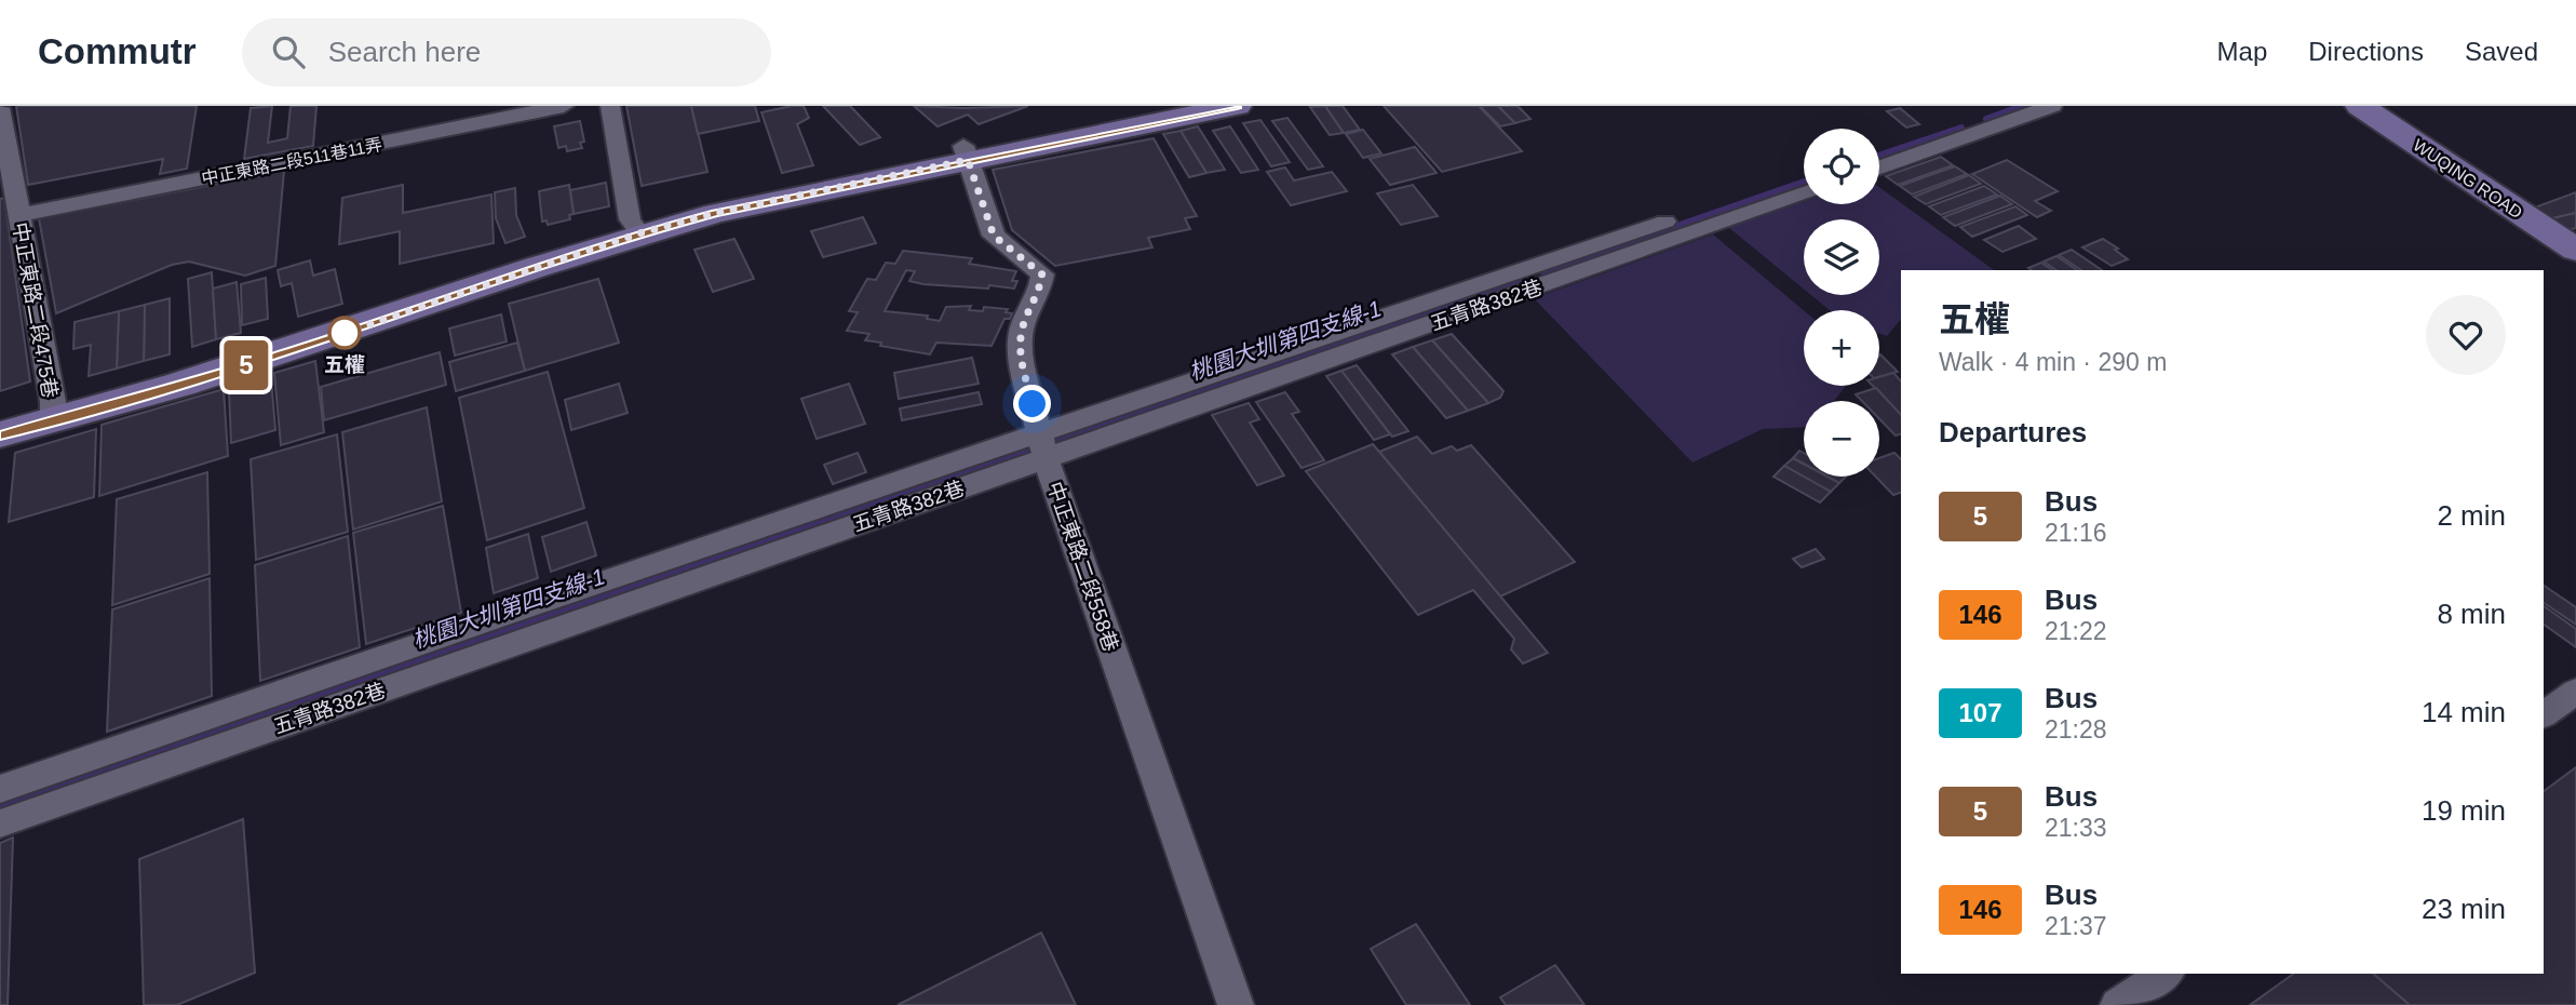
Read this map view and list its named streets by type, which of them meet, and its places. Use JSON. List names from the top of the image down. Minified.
{"streets":{"main road":["WUQING ROAD"],"street":["中正東路二段511巷11弄","五青路382巷","中正東路二段475巷","中正東路二段558巷"]},"crossings":[["中正東路二段511巷11弄","中正東路二段475巷"],["五青路382巷","中正東路二段558巷"]],"water":["桃園大圳第四支線-1"],"places":["五權"],"lines":["bus line 5"],"page":{"header":"Commutr","search":"Search here","nav":["Map","Directions","Saved"],"on_map":"5","map_buttons":["+","−"],"heading":[["五權","Walk · 4 min · 290 m"],"Departures"],"list":[{"mark":"5","name":"Bus","note":"21:16","value":"2 min"},{"mark":"146","name":"Bus","note":"21:22","value":"8 min"},{"mark":"107","name":"Bus","note":"21:28","value":"14 min"},{"mark":"5","name":"Bus","note":"21:33","value":"19 min"},{"mark":"146","name":"Bus","note":"21:37","value":"23 min"}]}}
